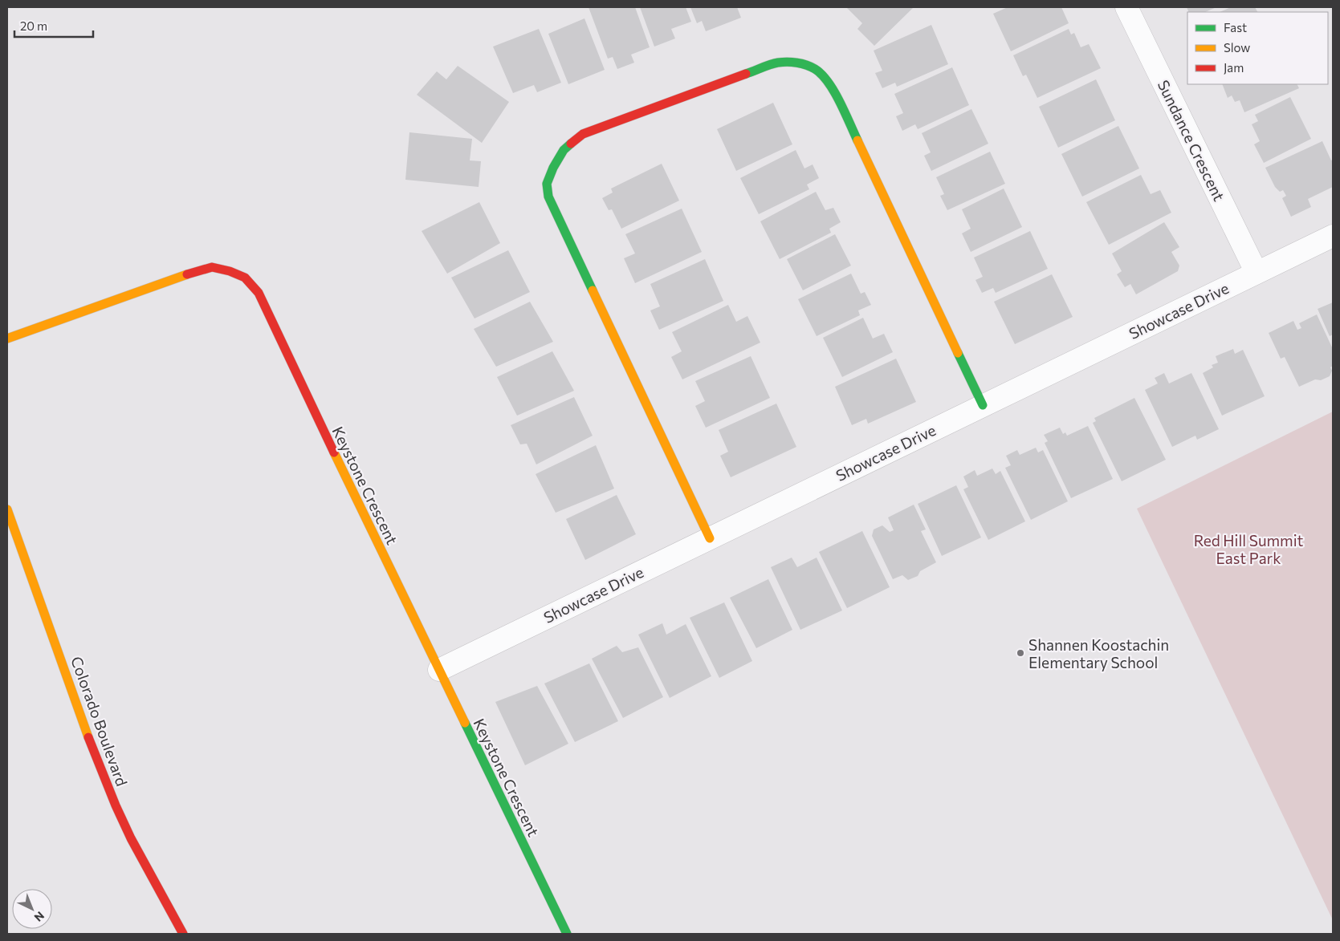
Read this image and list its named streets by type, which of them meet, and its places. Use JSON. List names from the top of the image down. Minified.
{"streets":{"street":["Sundance Crescent","Showcase Drive","Keystone Crescent","Colorado Boulevard"]},"crossings":[["Sundance Crescent","Showcase Drive"],["Showcase Drive","Keystone Crescent"]],"parks":["Red Hill Summit East Park"],"places":["Shannen Koostachin Elementary School"],"legend":["Fast","Slow","Jam"],"scale_bar":"20 m","north":"bottom right"}
